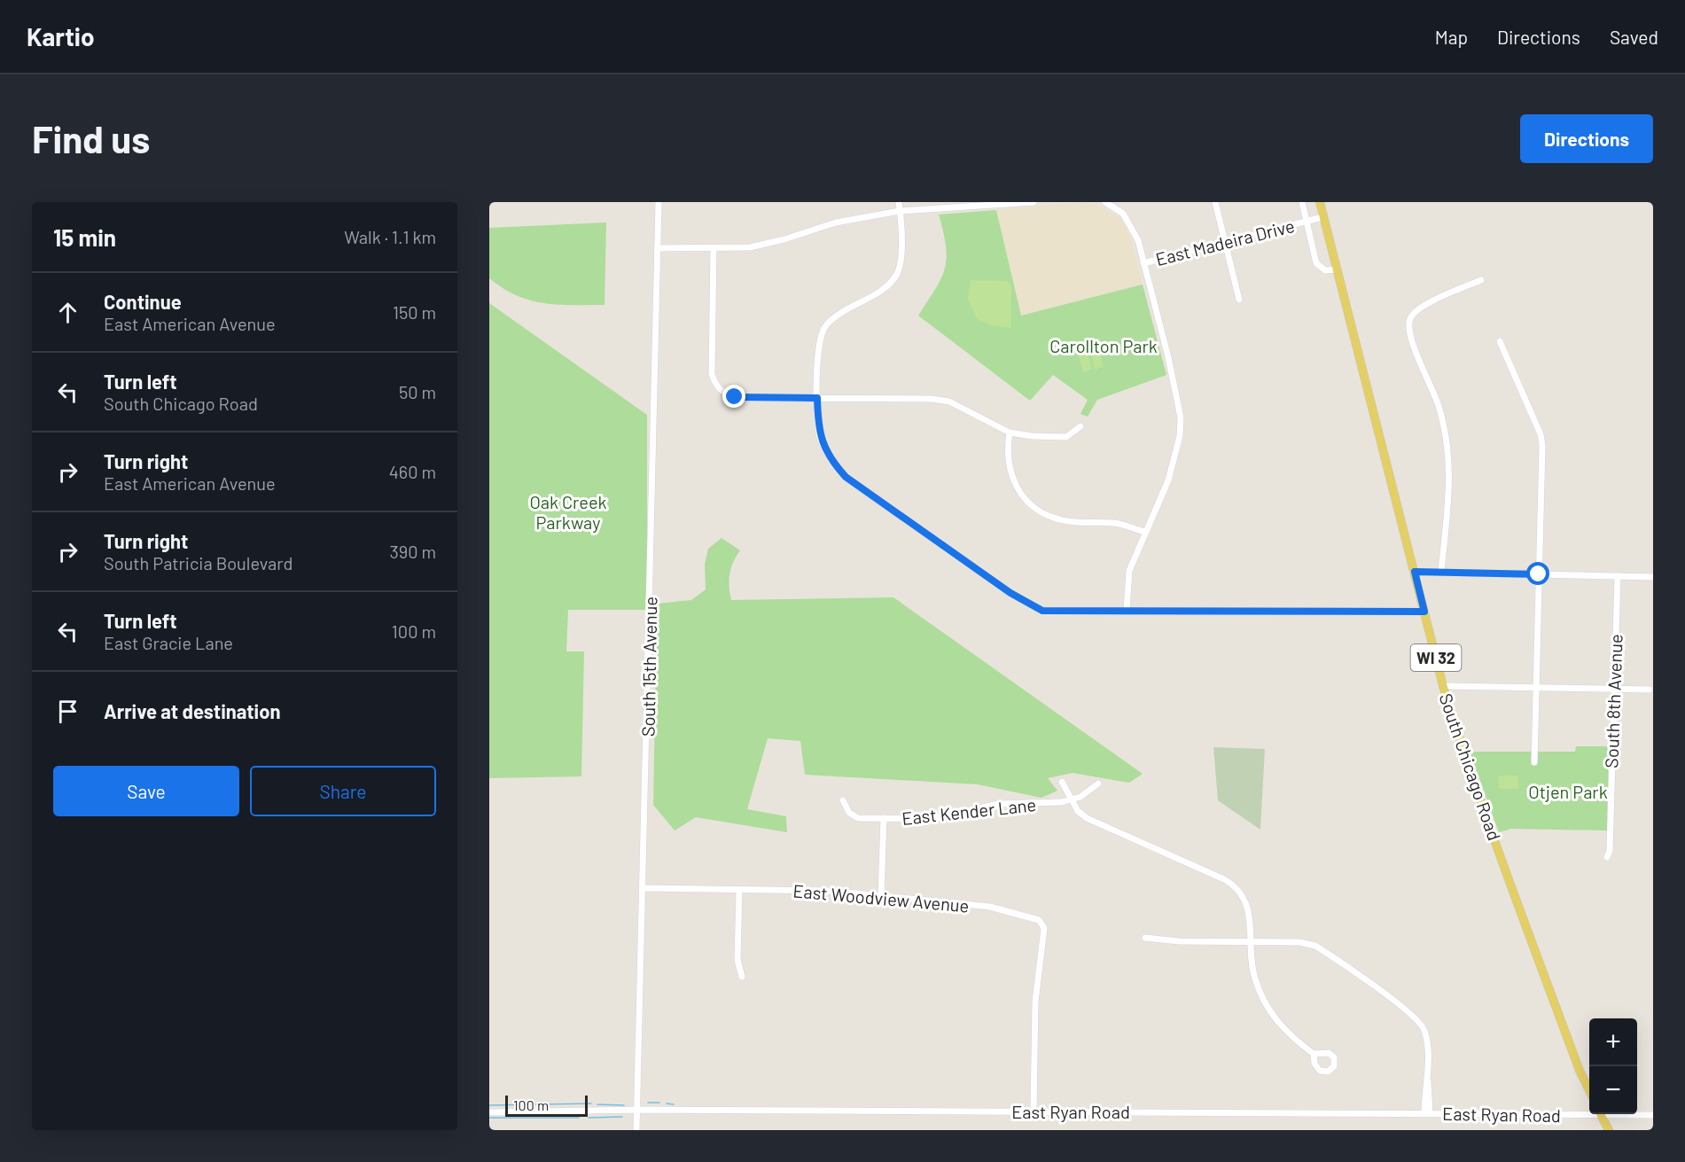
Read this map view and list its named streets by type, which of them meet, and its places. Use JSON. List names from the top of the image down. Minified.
{"streets":{"main road":["WI 32","South Chicago Road"],"street":["East Madeira Drive","South 15th Avenue","South 8th Avenue","East Kender Lane","East Woodview Avenue","East Ryan Road"]},"crossings":[["East Madeira Drive","South Chicago Road"],["South 15th Avenue","East Woodview Avenue"],["South 15th Avenue","East Ryan Road"],["East Woodview Avenue","East Ryan Road"]],"parks":["Carollton Park","Oak Creek Parkway","Otjen Park"],"scale_bar":"100 m","page":{"header":"Kartio","nav":["Map","Directions","Saved"],"buttons":["Directions",["Save","Share"]],"title":"Find us","heading":["15 min","Walk · 1.1 km"],"list":[["Continue","East American Avenue","150 m"],["Turn left","South Chicago Road","50 m"],["Turn right","East American Avenue","460 m"],["Turn right","South Patricia Boulevard","390 m"],["Turn left","East Gracie Lane","100 m"],"Arrive at destination"],"map_buttons":["+","−"],"scale":"100 m"}}
